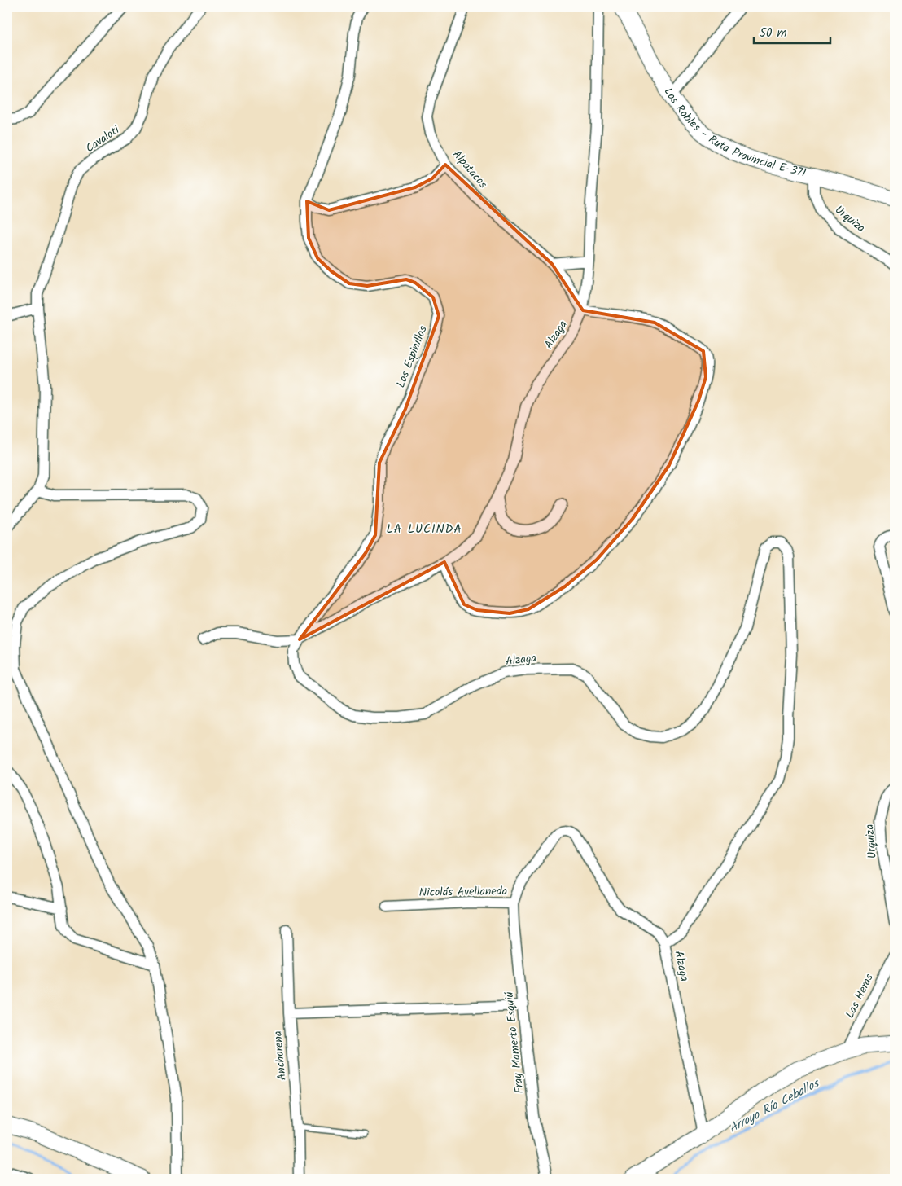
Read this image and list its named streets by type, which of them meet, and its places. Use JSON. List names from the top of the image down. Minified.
{"streets":{"main road":["Los Robles - Ruta Provincial E-371"],"street":["Cavaloti","Alpatacos","Urquiza","Alzaga","Los Espinillos","Nicolás Avellaneda","Las Heras","Fray Mamerto Esquiú","Anchorena"]},"crossings":[["Los Robles - Ruta Provincial E-371","Urquiza"],["Alpatacos","Alzaga"],["Alzaga","Los Espinillos"],["Alzaga","Nicolás Avellaneda"],["Nicolás Avellaneda","Fray Mamerto Esquiú"]],"districts":["LA LUCINDA"],"water":["Arroyo Río Ceballos"],"scale_bar":"50 m"}
